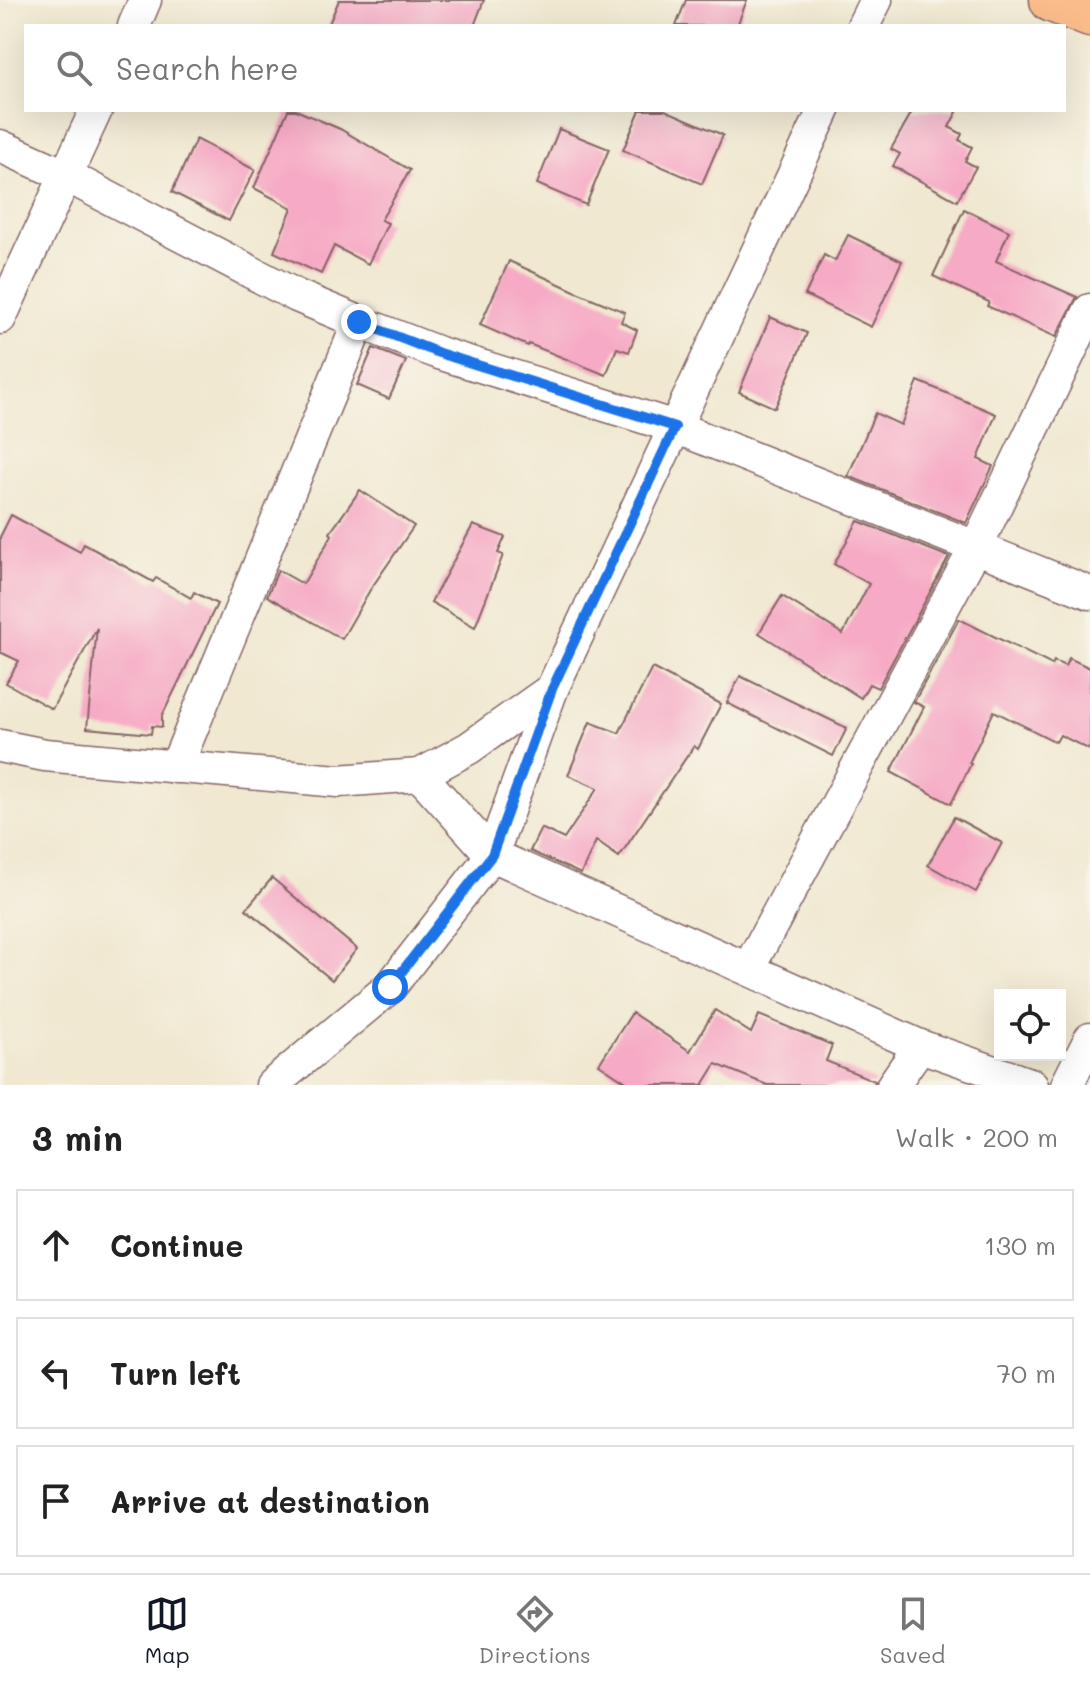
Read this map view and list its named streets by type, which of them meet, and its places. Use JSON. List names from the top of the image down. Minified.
{"page":{"search":"Search here","heading":["3 min","Walk · 200 m"],"list":[["Continue","130 m"],["Turn left","70 m"],"Arrive at destination"],"nav":["Map","Directions","Saved"]}}
